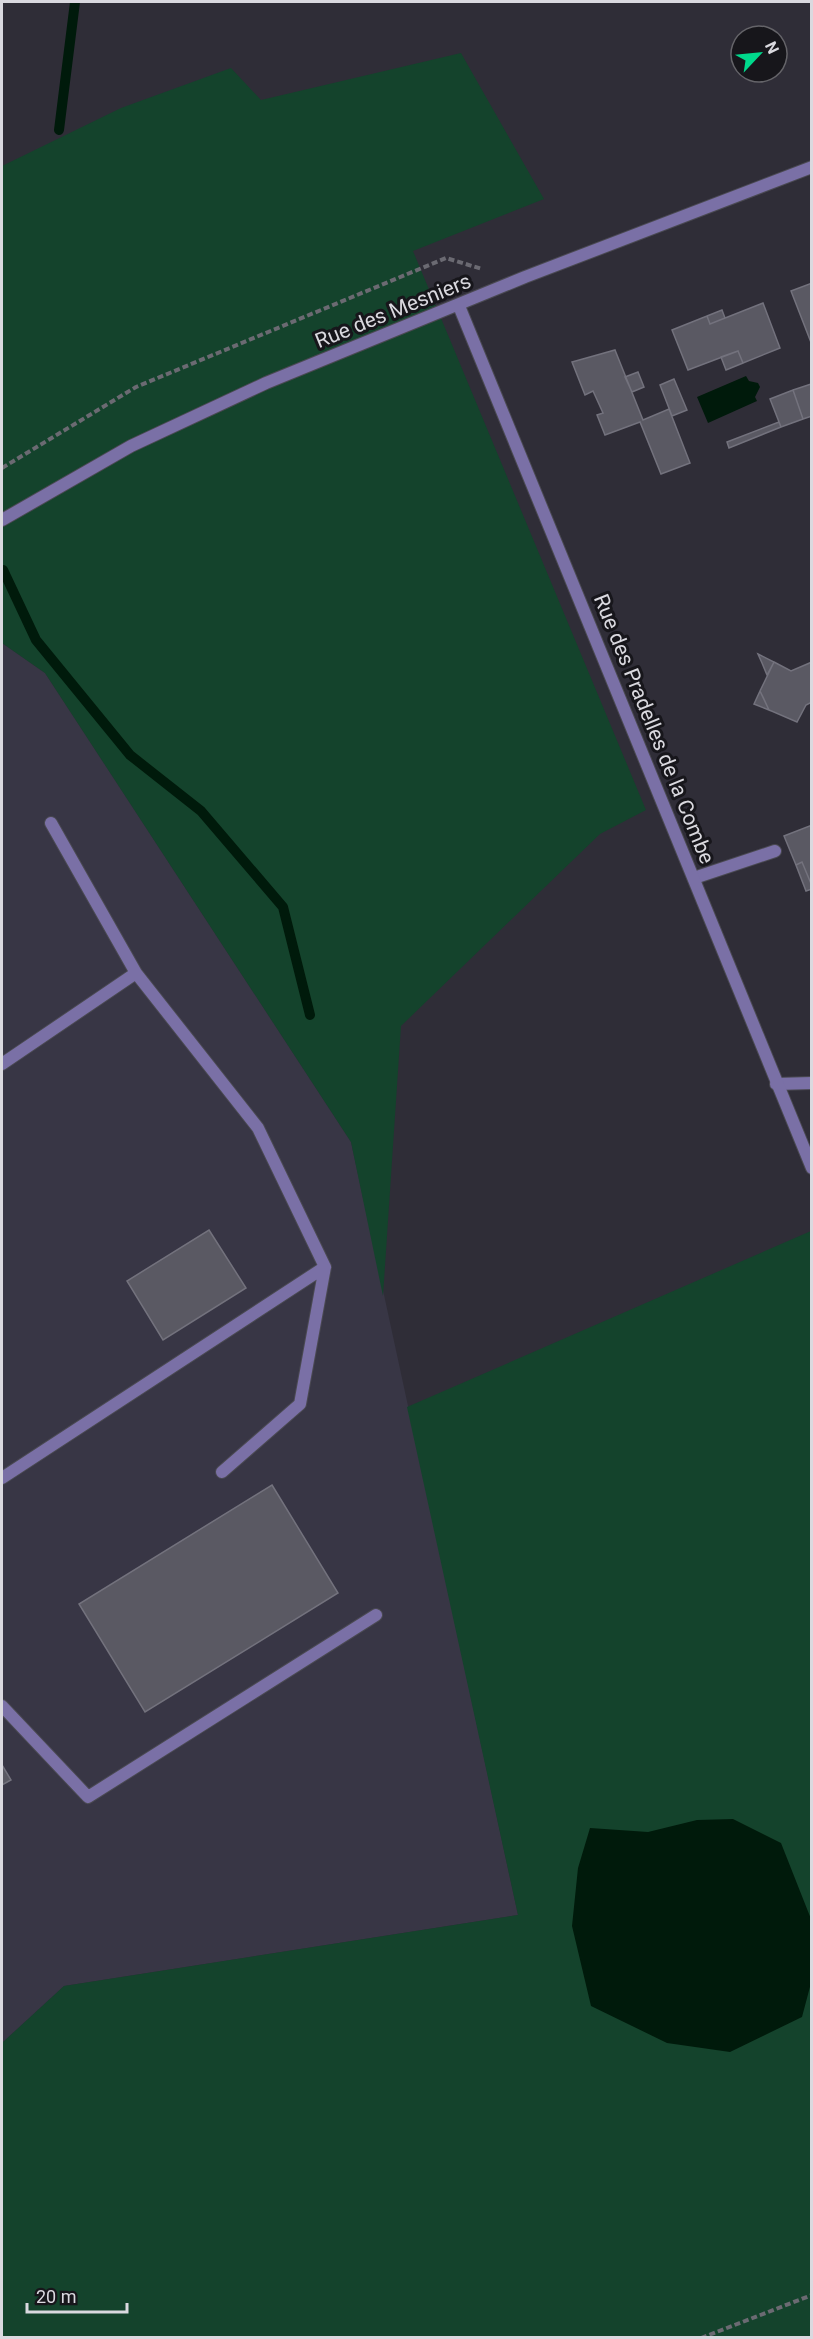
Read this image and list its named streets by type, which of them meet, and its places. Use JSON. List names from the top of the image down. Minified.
{"streets":{"street":["Rue des Mesniers","Rue des Pradelles de la Combe"]},"crossings":[["Rue des Mesniers","Rue des Pradelles de la Combe"]],"scale_bar":"20 m","north":"top right"}
